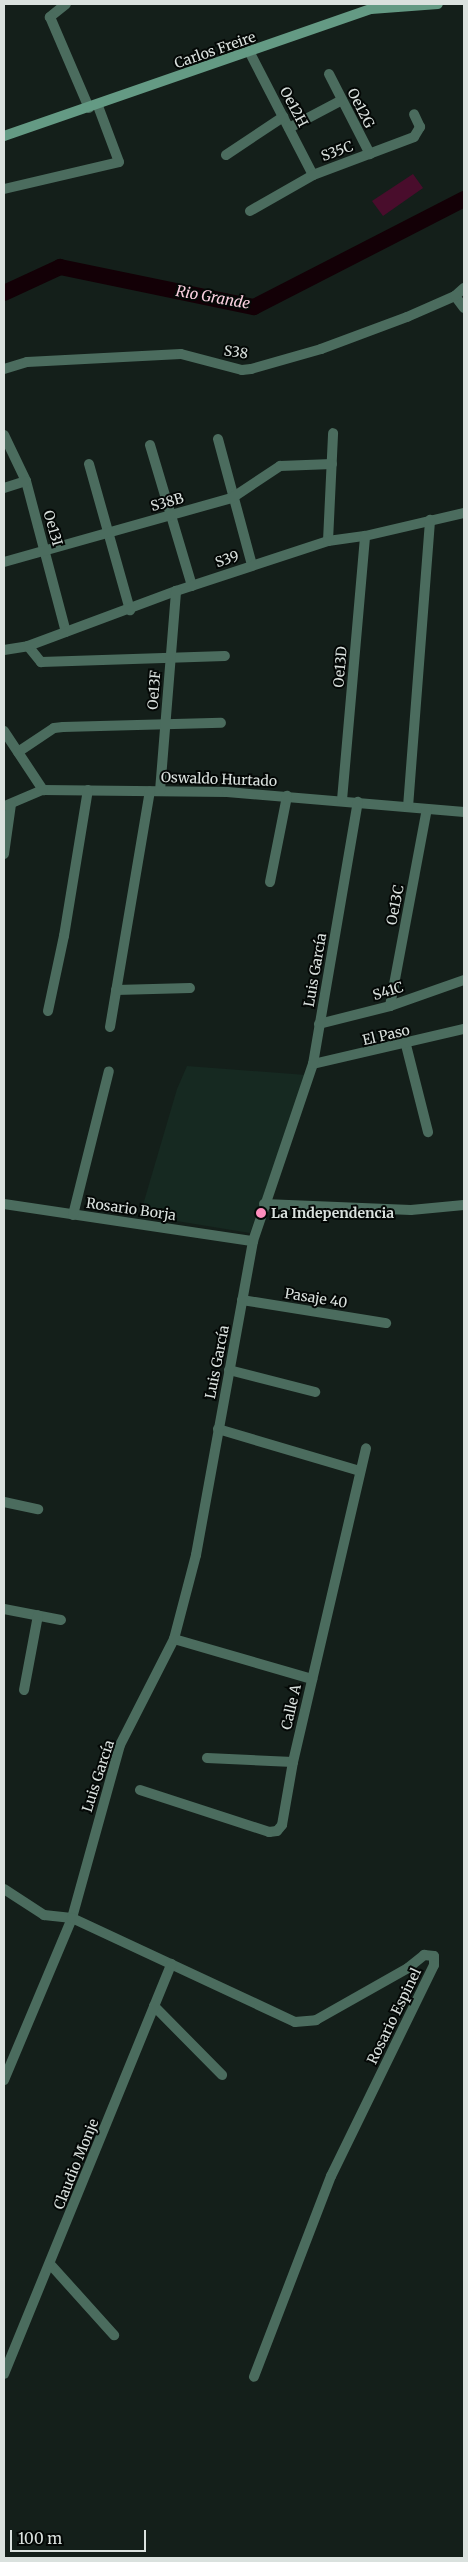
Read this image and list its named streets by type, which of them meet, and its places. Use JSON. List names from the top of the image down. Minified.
{"streets":{"street":["Carlos Freire","Oe12H","Oe12G","S35C","S38","S38B","Oe13I","S39","Oe13D","Oe13F","Oswaldo Hurtado","Oe13C","Luis García","S41C","El Paso","Rosario Borja","Pasaje 40","Calle A","Rosario Espinel","Claudio Monje"]},"crossings":[["Carlos Freire","Oe12H"],["Oe12H","S35C"],["Oe12G","S35C"],["S38B","Oe13I"],["Oe13I","S39"],["S39","Oe13D"],["S39","Oe13F"],["Oe13D","Oswaldo Hurtado"],["Oe13F","Oswaldo Hurtado"],["Oswaldo Hurtado","Oe13C"],["Oswaldo Hurtado","Luis García"],["Oe13C","S41C"],["Luis García","S41C"],["Luis García","El Paso"],["Luis García","Rosario Borja"],["Luis García","Pasaje 40"],["Luis García","Rosario Espinel"],["Rosario Espinel","Claudio Monje"]],"water":["Rio Grande"],"places":["La Independencia"],"scale_bar":"100 m"}
